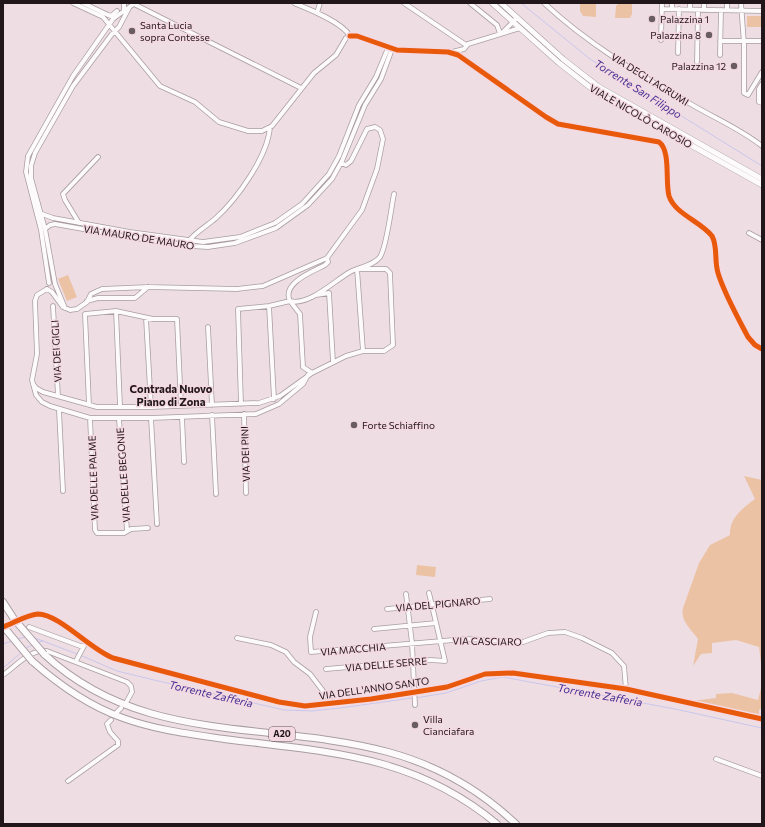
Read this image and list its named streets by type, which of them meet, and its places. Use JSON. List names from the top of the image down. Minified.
{"streets":{"highway":["A20"],"main road":["VIALE NICOLÒ CAROSIO"],"street":["VIA DEGLI AGRUMI","VIA MAURO DE MAURO","VIA DEI GIGLI","VIA DEI PINI","VIA DELLE BEGONIE","VIA DELLE PALME","VIA DEL PIGNARO","VIA CASCIARO","VIA MACCHIA","VIA DELLE SERRE","VIA DELL'ANNO SANTO"]},"crossings":[["VIA DELLE BEGONIE","VIA DELLE PALME"],["VIA CASCIARO","VIA MACCHIA"],["VIA CASCIARO","VIA DELLE SERRE"],["VIA CASCIARO","VIA DELL'ANNO SANTO"],["VIA DELL'ANNO SANTO","A20"]],"districts":["Contrada Nuovo Piano di Zona"],"water":["Torrente San Filippo","Torrente Zafferia"],"places":["Palazzina 1","Santa Lucia sopra Contesse","Palazzina 8","Palazzina 12","Forte Schiaffino","Villa Cianciafara"]}
